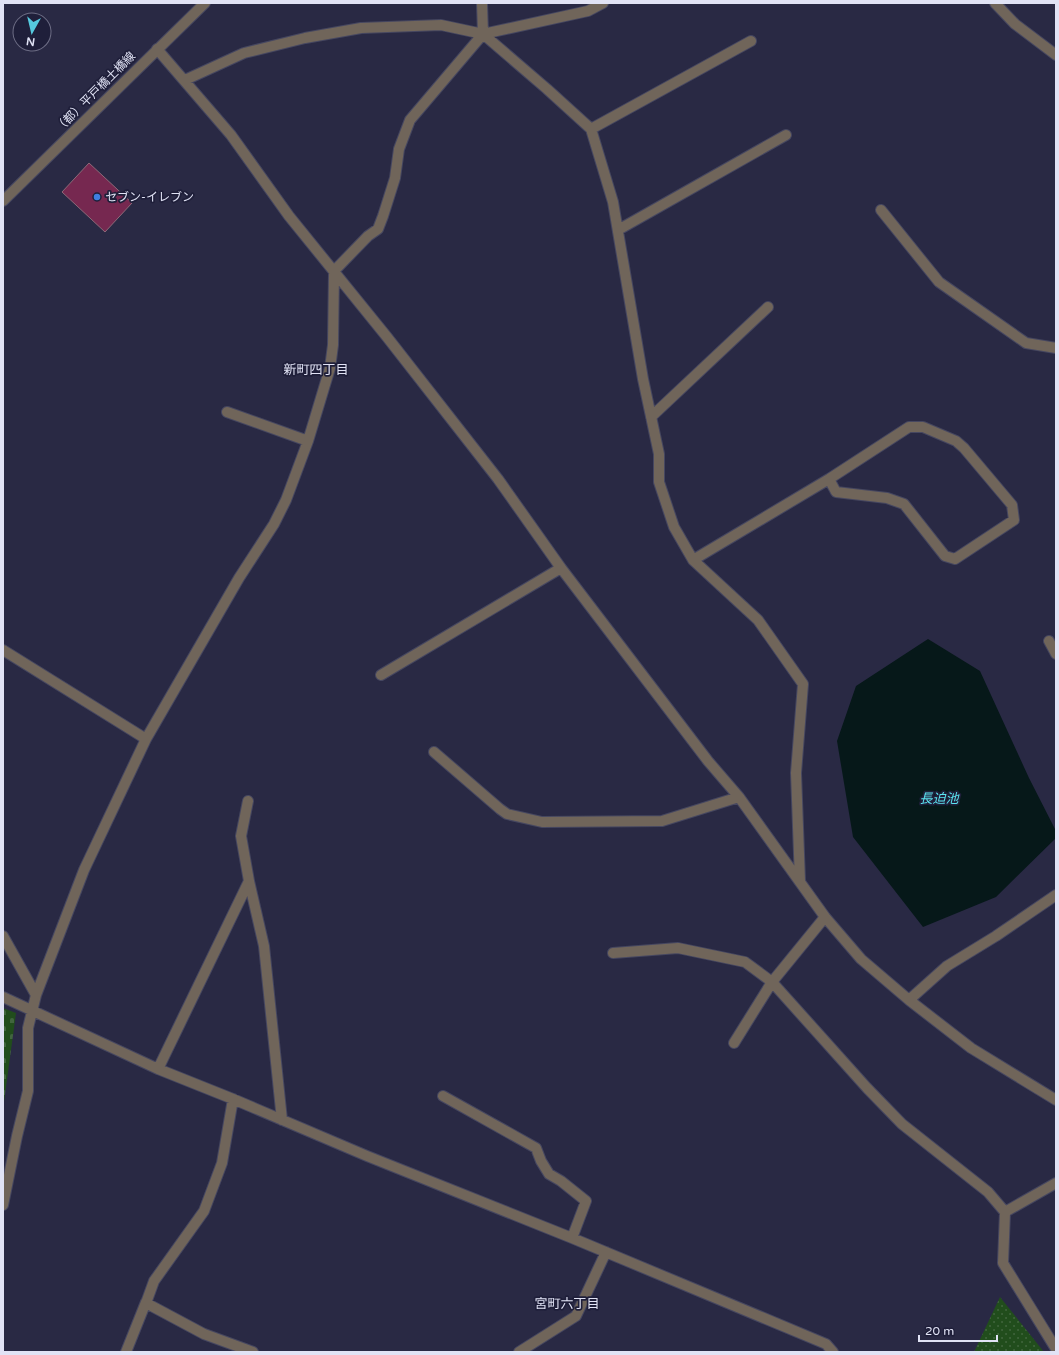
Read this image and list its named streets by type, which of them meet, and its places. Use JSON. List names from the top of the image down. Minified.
{"streets":{"street":["（都）平戸橋土橋線"]},"districts":["新町四丁目","宮町六丁目"],"water":["長迫池"],"places":["セブン-イレブン"],"scale_bar":"20 m","north":"bottom"}
